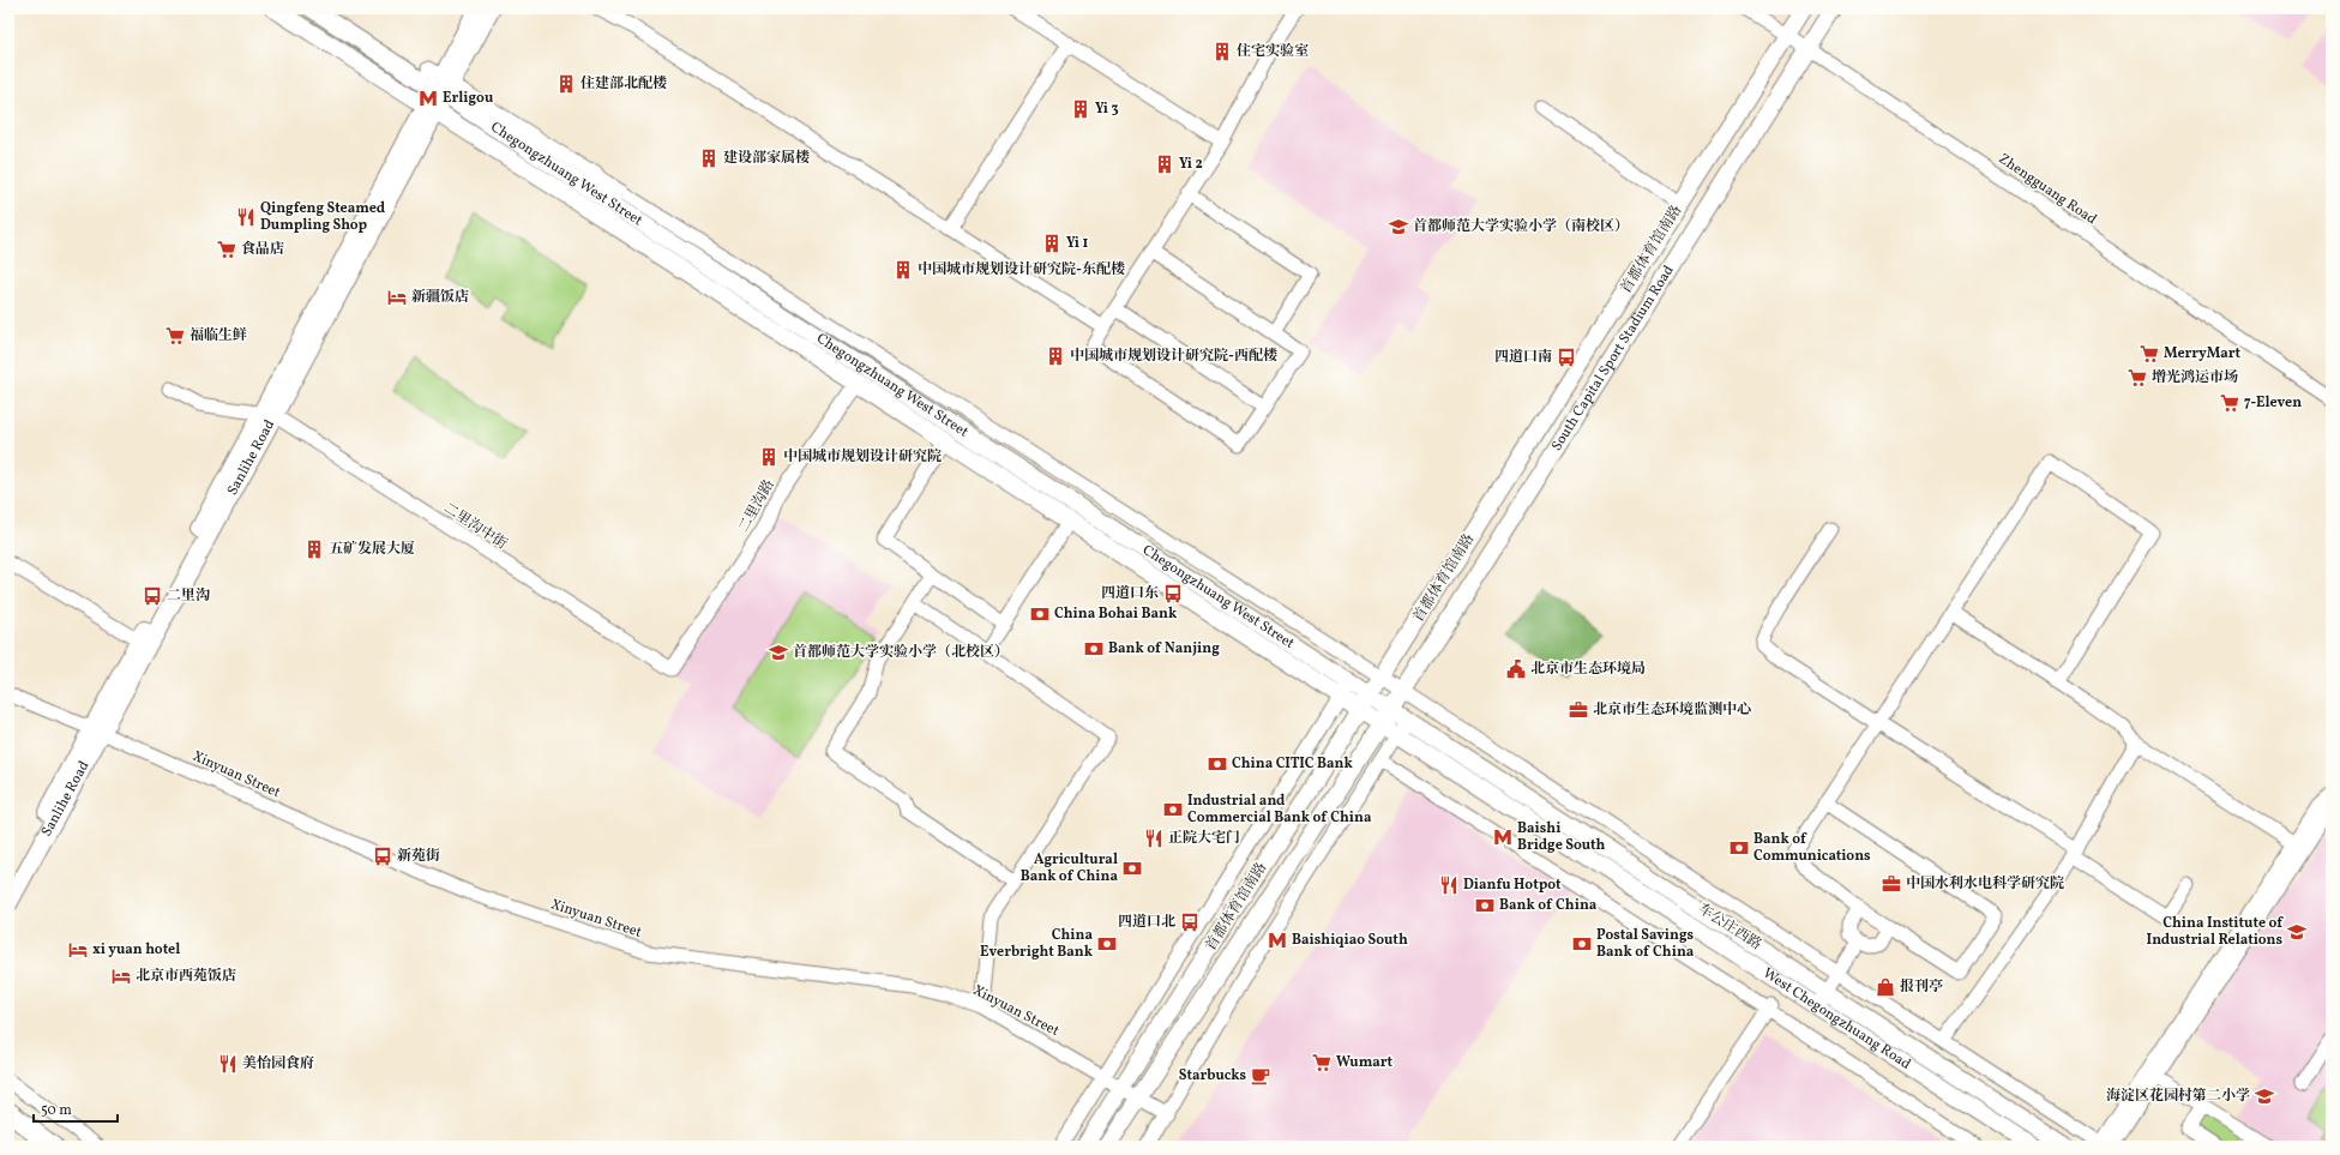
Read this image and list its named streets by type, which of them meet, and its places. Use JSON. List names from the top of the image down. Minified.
{"streets":{"main road":["Chegongzhuang West Street","首都体育馆南路","South Capital Sport Stadium Road","Sanlihe Road","车公庄西路","West Chegongzhuang Road"],"street":["Zhengguang Road","二里沟路","二里沟中街","Xinyuan Street"]},"crossings":[["Chegongzhuang West Street","首都体育馆南路"],["Chegongzhuang West Street","Sanlihe Road"],["Chegongzhuang West Street","二里沟路"],["Chegongzhuang West Street","车公庄西路"],["Chegongzhuang West Street","West Chegongzhuang Road"],["Zhengguang Road","首都体育馆南路"],["Zhengguang Road","South Capital Sport Stadium Road"],["首都体育馆南路","South Capital Sport Stadium Road"],["首都体育馆南路","Xinyuan Street"],["首都体育馆南路","车公庄西路"],["首都体育馆南路","West Chegongzhuang Road"],["South Capital Sport Stadium Road","车公庄西路"],["Sanlihe Road","二里沟中街"],["Sanlihe Road","Xinyuan Street"],["二里沟路","二里沟中街"]],"places":{"building":["住宅实验室","住建部北配楼","Yi 3","建设部家属楼","Yi 2","Yi 1","中国城市规划设计研究院-东配楼","中国城市规划设计研究院-西配楼","中国城市规划设计研究院","五矿发展大厦"],"metro station":["Erligou","Baishi Bridge South","Baishiqiao South"],"restaurant":["Qingfeng Steamed Dumpling Shop","正院大宅门","Dianfu Hotpot","美怡园食府"],"school or university":["首都师范大学实验小学（南校区）","首都师范大学实验小学（北校区）","China Institute of Industrial Relations","海淀区花园村第二小学"],"supermarket":["食品店","福临生鲜","MerryMart","增光鸿运市场","7-Eleven","Wumart"],"hotel":["新疆饭店","xi yuan hotel","北京市西苑饭店"],"bus stop":["四道口南","四道口东","二里沟","新苑街","四道口北"],"bank":["China Bohai Bank","Bank of Nanjing","China CITIC Bank","Industrial and Commercial Bank of China","Bank of Communications","Agricultural Bank of China","Bank of China","China Everbright Bank","Postal Savings Bank of China"],"public building":["北京市生态环境局"],"office":["北京市生态环境监测中心","中国水利水电科学研究院"],"shop":["报刊亭"],"cafe":["Starbucks"]},"scale_bar":"50 m"}
